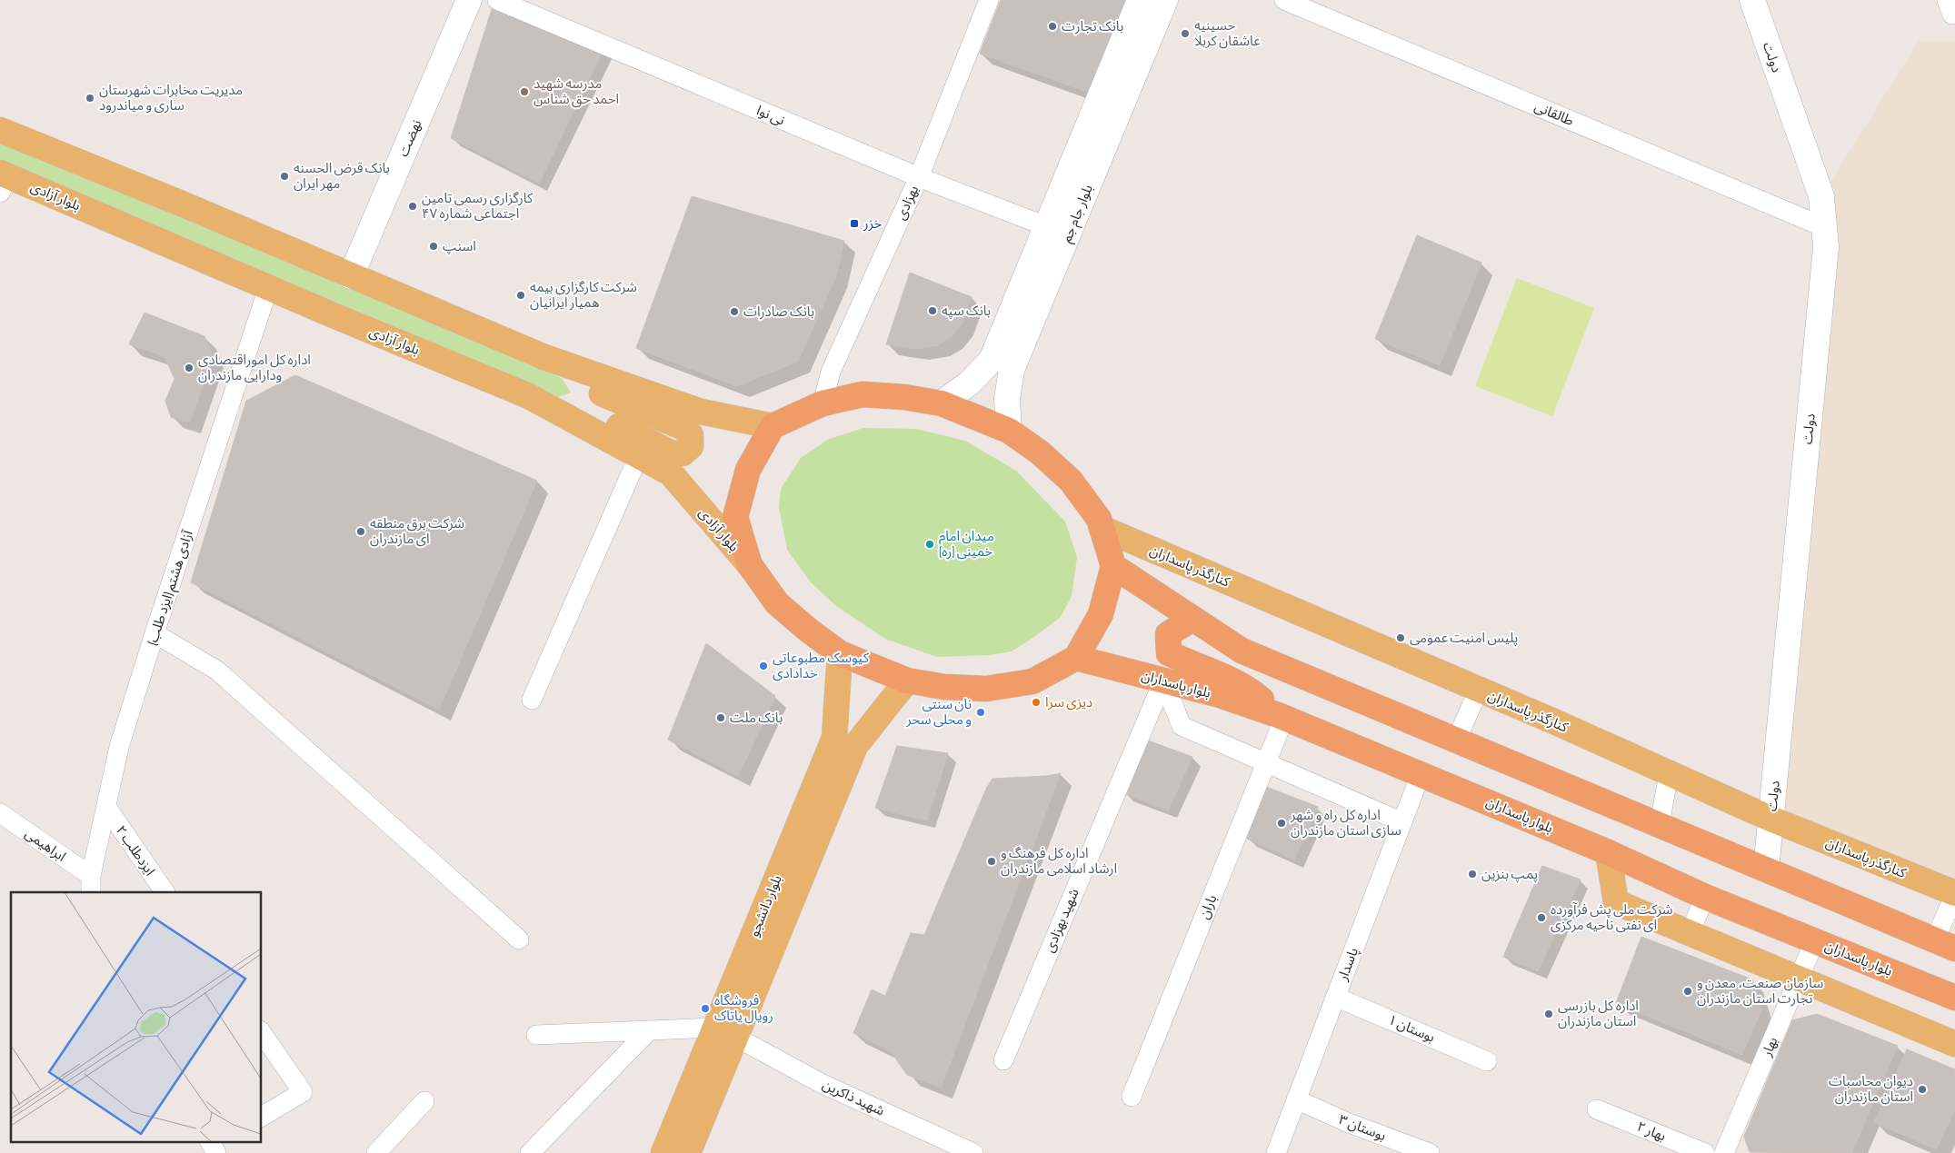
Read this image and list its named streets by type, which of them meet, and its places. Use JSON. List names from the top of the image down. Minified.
{"streets":{"highway":["بلوار پاسداران"],"main road":["دولت","نهضت","بلوار آزادی","بلوار جام جم","کنارگذر پاسداران","بلوار دانشجو"],"street":["طالقانی","نی نوا","بهزادی","آزادی هشتم (ایزد طلب)","ابراهیمی","ایزدطلب ۲","باران","شهید بهزادی","پاسدار","بوستان ۱","بهار","شهید ذاکرین","بوستان ۳","بهار ۲"]},"crossings":[["دولت","طالقانی"],["دولت","کنارگذر پاسداران"],["نی نوا","بهزادی"],["نی نوا","بلوار جام جم"],["بلوار آزادی","آزادی هشتم (ایزد طلب)"],["آزادی هشتم (ایزد طلب)","ابراهیمی"],["آزادی هشتم (ایزد طلب)","ایزدطلب ۲"],["بلوار پاسداران","باران"],["بلوار پاسداران","شهید بهزادی"],["بلوار پاسداران","پاسدار"],["بلوار پاسداران","بهار"],["بلوار دانشجو","شهید ذاکرین"],["پاسدار","بوستان ۱"],["پاسدار","بوستان ۳"]],"places":{"other":["بانک تجارت","حسینیه عاشقان کربلا","مدرسه شهید احمد حق شناس","مدیریت مخابرات شهرستان ساری و میاندرود","بانک قرض الحسنه مهر ایران","کارگزاری رسمی تامین اجتماعی شماره ۴۷","اسنپ","شرکت کارگزاری بیمه همیار ایرانیان","بانک سپه","بانک صادرات","اداره کل اموراقتصادی ودارایی مازندران","شرکت برق منطقه ای مازندران","میدان امام خمینی (ره)","پلیس امنیت عمومی","کیوسک مطبوعاتی خدادادی","دیزی سرا","نان سنتی و محلی سحر","بانک ملت","اداره کل راه و شهر سازی استان مازندران","اداره کل فرهنگ و ارشاد اسلامی مازندران","پمپ بنزین","شرکت ملی پش فرآورده ای نفتی ناحیه مرکزی","سازمان صنعت، معدن و تجارت استان مازندران","فروشگاه رویال یاتاک","اداره کل بازرسی استان مازندران","دیوان محاسبات استان مازندران"],"transit":["خزر"]}}
